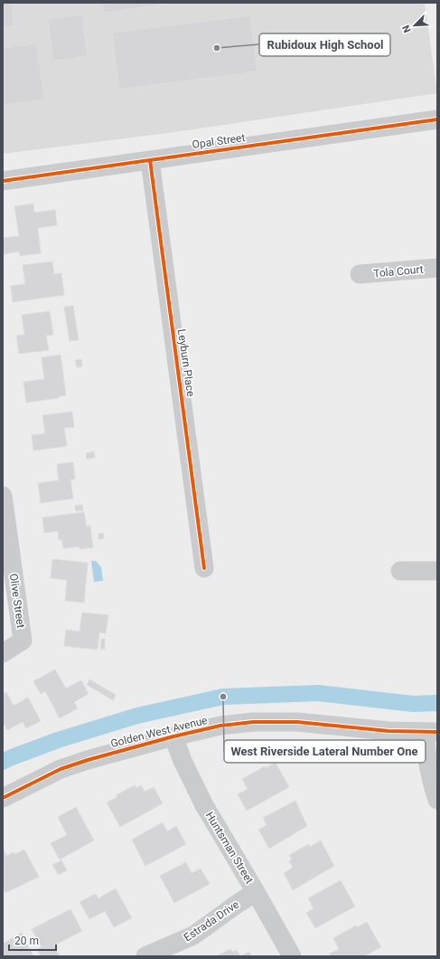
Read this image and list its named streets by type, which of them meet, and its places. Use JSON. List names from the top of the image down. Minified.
{"streets":{"street":["Opal Street","Tola Court","Leyburn Place","Olive Street","Golden West Avenue","Huntsman Street","Estrada Drive"]},"crossings":[["Opal Street","Leyburn Place"],["Golden West Avenue","Huntsman Street"],["Huntsman Street","Estrada Drive"]],"places":["Rubidoux High School","West Riverside Lateral Number One"],"scale_bar":"20 m","north":"bottom left"}
